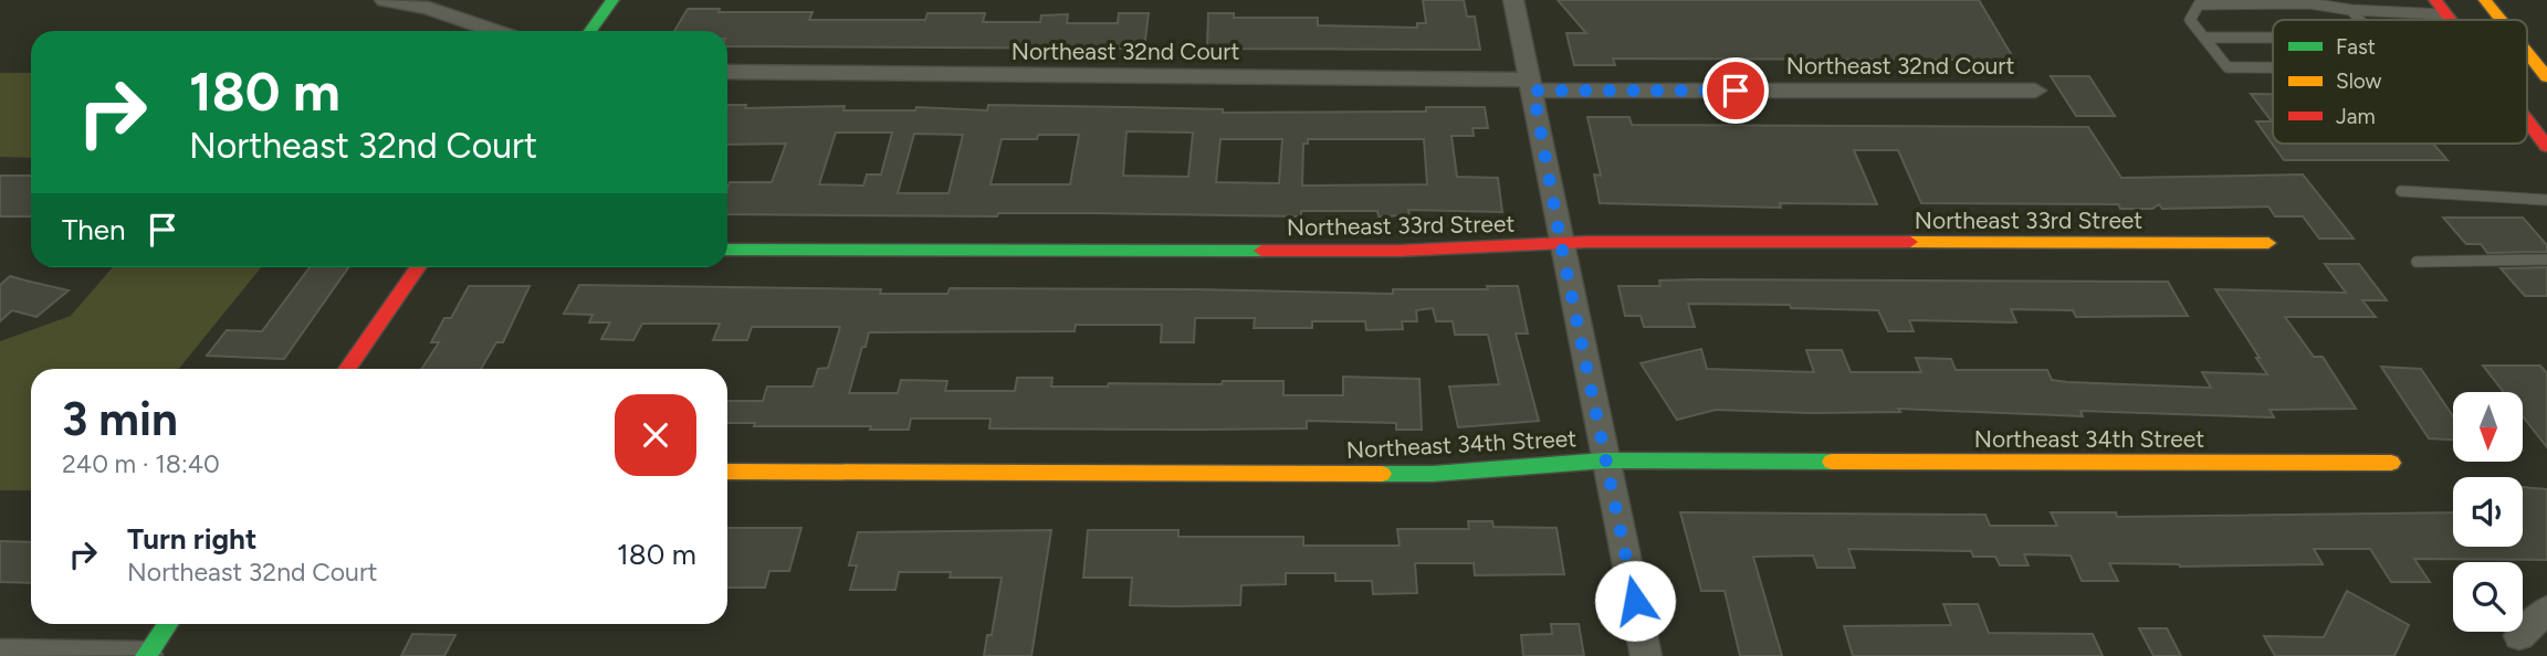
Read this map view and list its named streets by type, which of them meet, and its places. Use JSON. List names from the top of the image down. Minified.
{"streets":{"street":["Northeast 32nd Court","Northeast 33rd Street","Northeast 34th Street"]},"legend":["Fast","Slow","Jam"],"north":"bottom","page":{"turn":["180 m","Northeast 32nd Court"],"then":"Then","heading":["3 min","240 m · 18:40"],"list":[{"name":"Turn right","note":"Northeast 32nd Court","value":"180 m"}]}}
